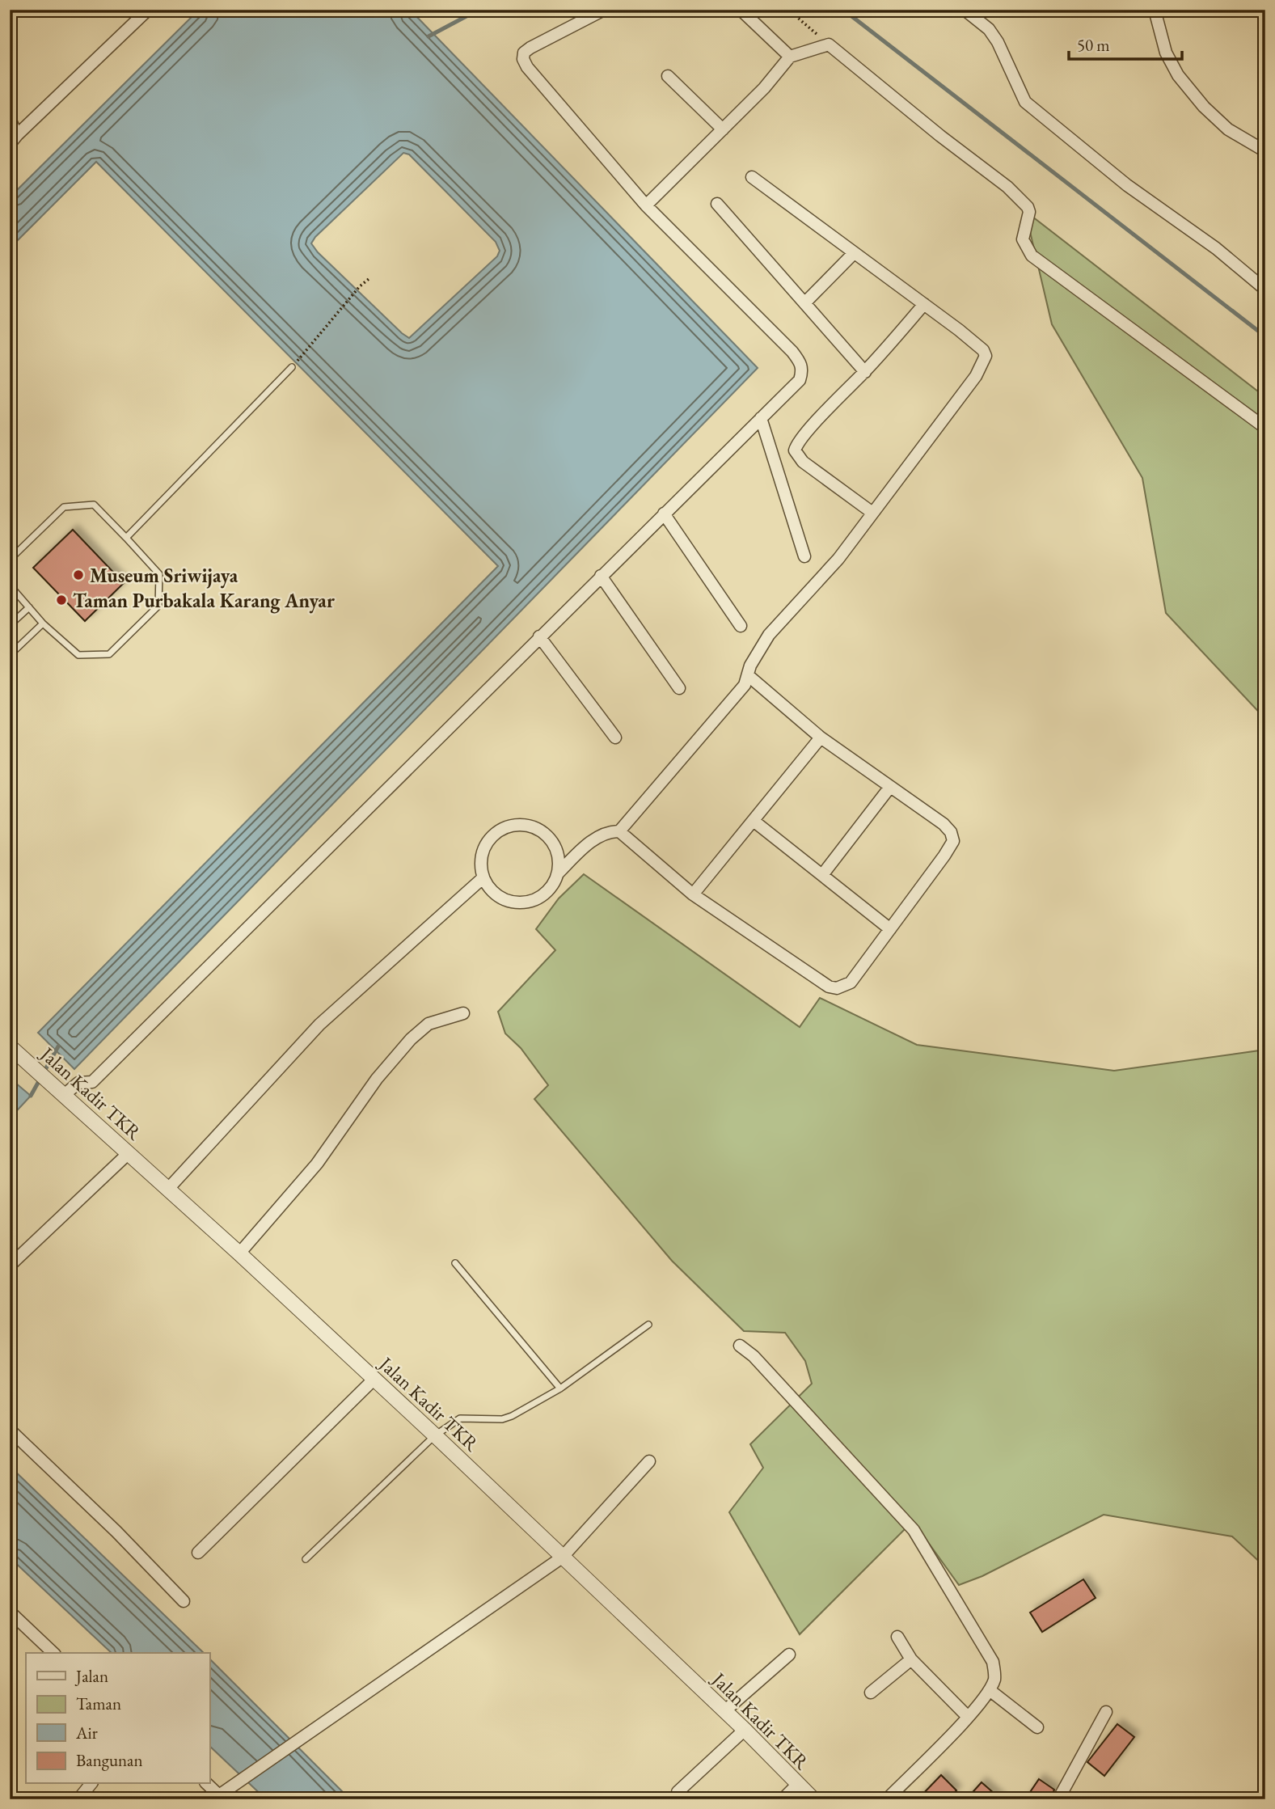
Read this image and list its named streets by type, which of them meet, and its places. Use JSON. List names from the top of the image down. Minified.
{"streets":{"street":["Jalan Kadir TKR"]},"places":["Museum Sriwijaya","Taman Purbakala Karang Anyar"],"legend":["Jalan","Taman","Air","Bangunan"],"scale_bar":"50 m"}
